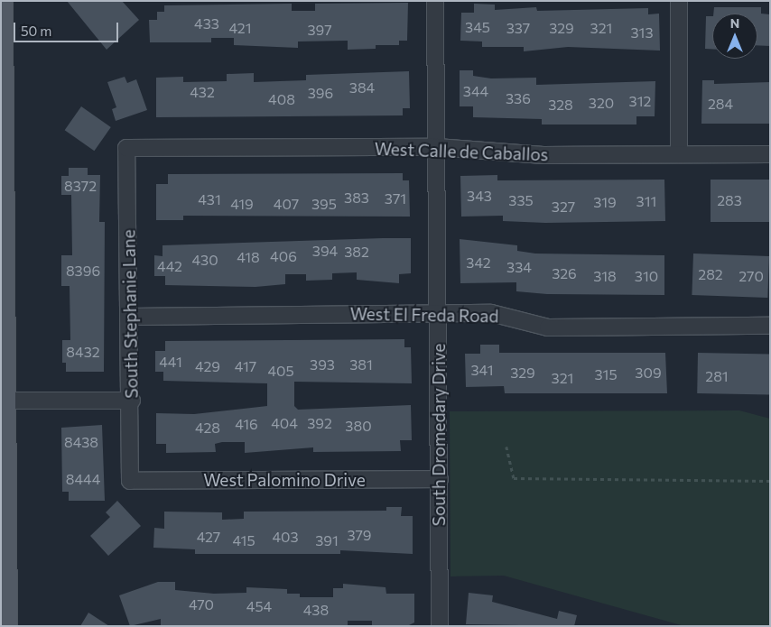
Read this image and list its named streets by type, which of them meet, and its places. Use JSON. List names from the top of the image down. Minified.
{"streets":{"street":["West Calle de Caballos","South Stephanie Lane","West El Freda Road","South Dromedary Drive","West Palomino Drive"]},"crossings":[["West Calle de Caballos","South Stephanie Lane"],["West Calle de Caballos","South Dromedary Drive"],["South Stephanie Lane","West El Freda Road"],["South Stephanie Lane","West Palomino Drive"],["West El Freda Road","South Dromedary Drive"],["South Dromedary Drive","West Palomino Drive"]],"house_numbers":["433","345","421","337","329","321","397","313","384","344","432","396","336","408","312","320","284","328","8372","343","383","371","431","335","283","311","319","419","407","395","327","394","382","406","418","430","342","442","334","8396","326","282","318","310","270","8432","441","393","381","429","417","341","405","329","309","315","281","321","404","392","416","380","428","8438","8444","379","427","403","415","391","470","454","438"],"scale_bar":"50 m","north":"top"}
